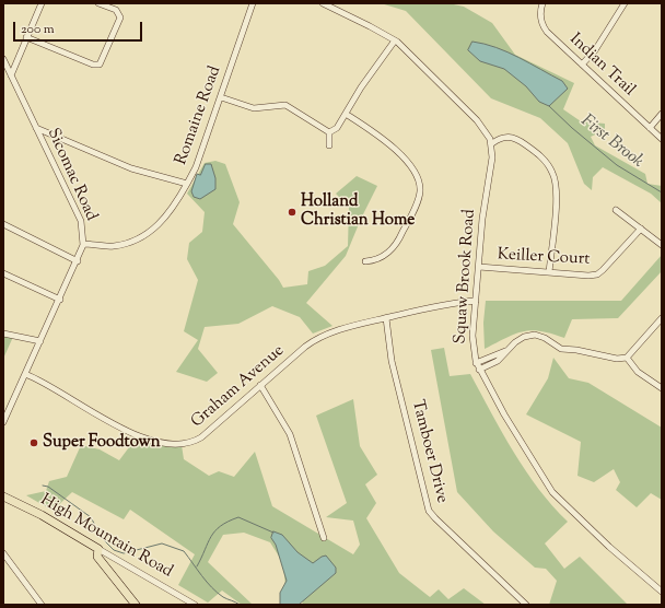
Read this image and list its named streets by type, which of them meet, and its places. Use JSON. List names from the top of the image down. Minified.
{"streets":{"main road":["High Mountain Road"],"street":["Indian Trail","Romaine Road","Sicomac Road","Keiller Court","Squaw Brook Road","Graham Avenue","Tamboer Drive"]},"crossings":[["Romaine Road","Sicomac Road"],["Sicomac Road","Graham Avenue"],["Keiller Court","Squaw Brook Road"],["Squaw Brook Road","Graham Avenue"],["Graham Avenue","Tamboer Drive"]],"water":["First Brook"],"places":["Holland Christian Home","Super Foodtown"],"scale_bar":"200 m"}
